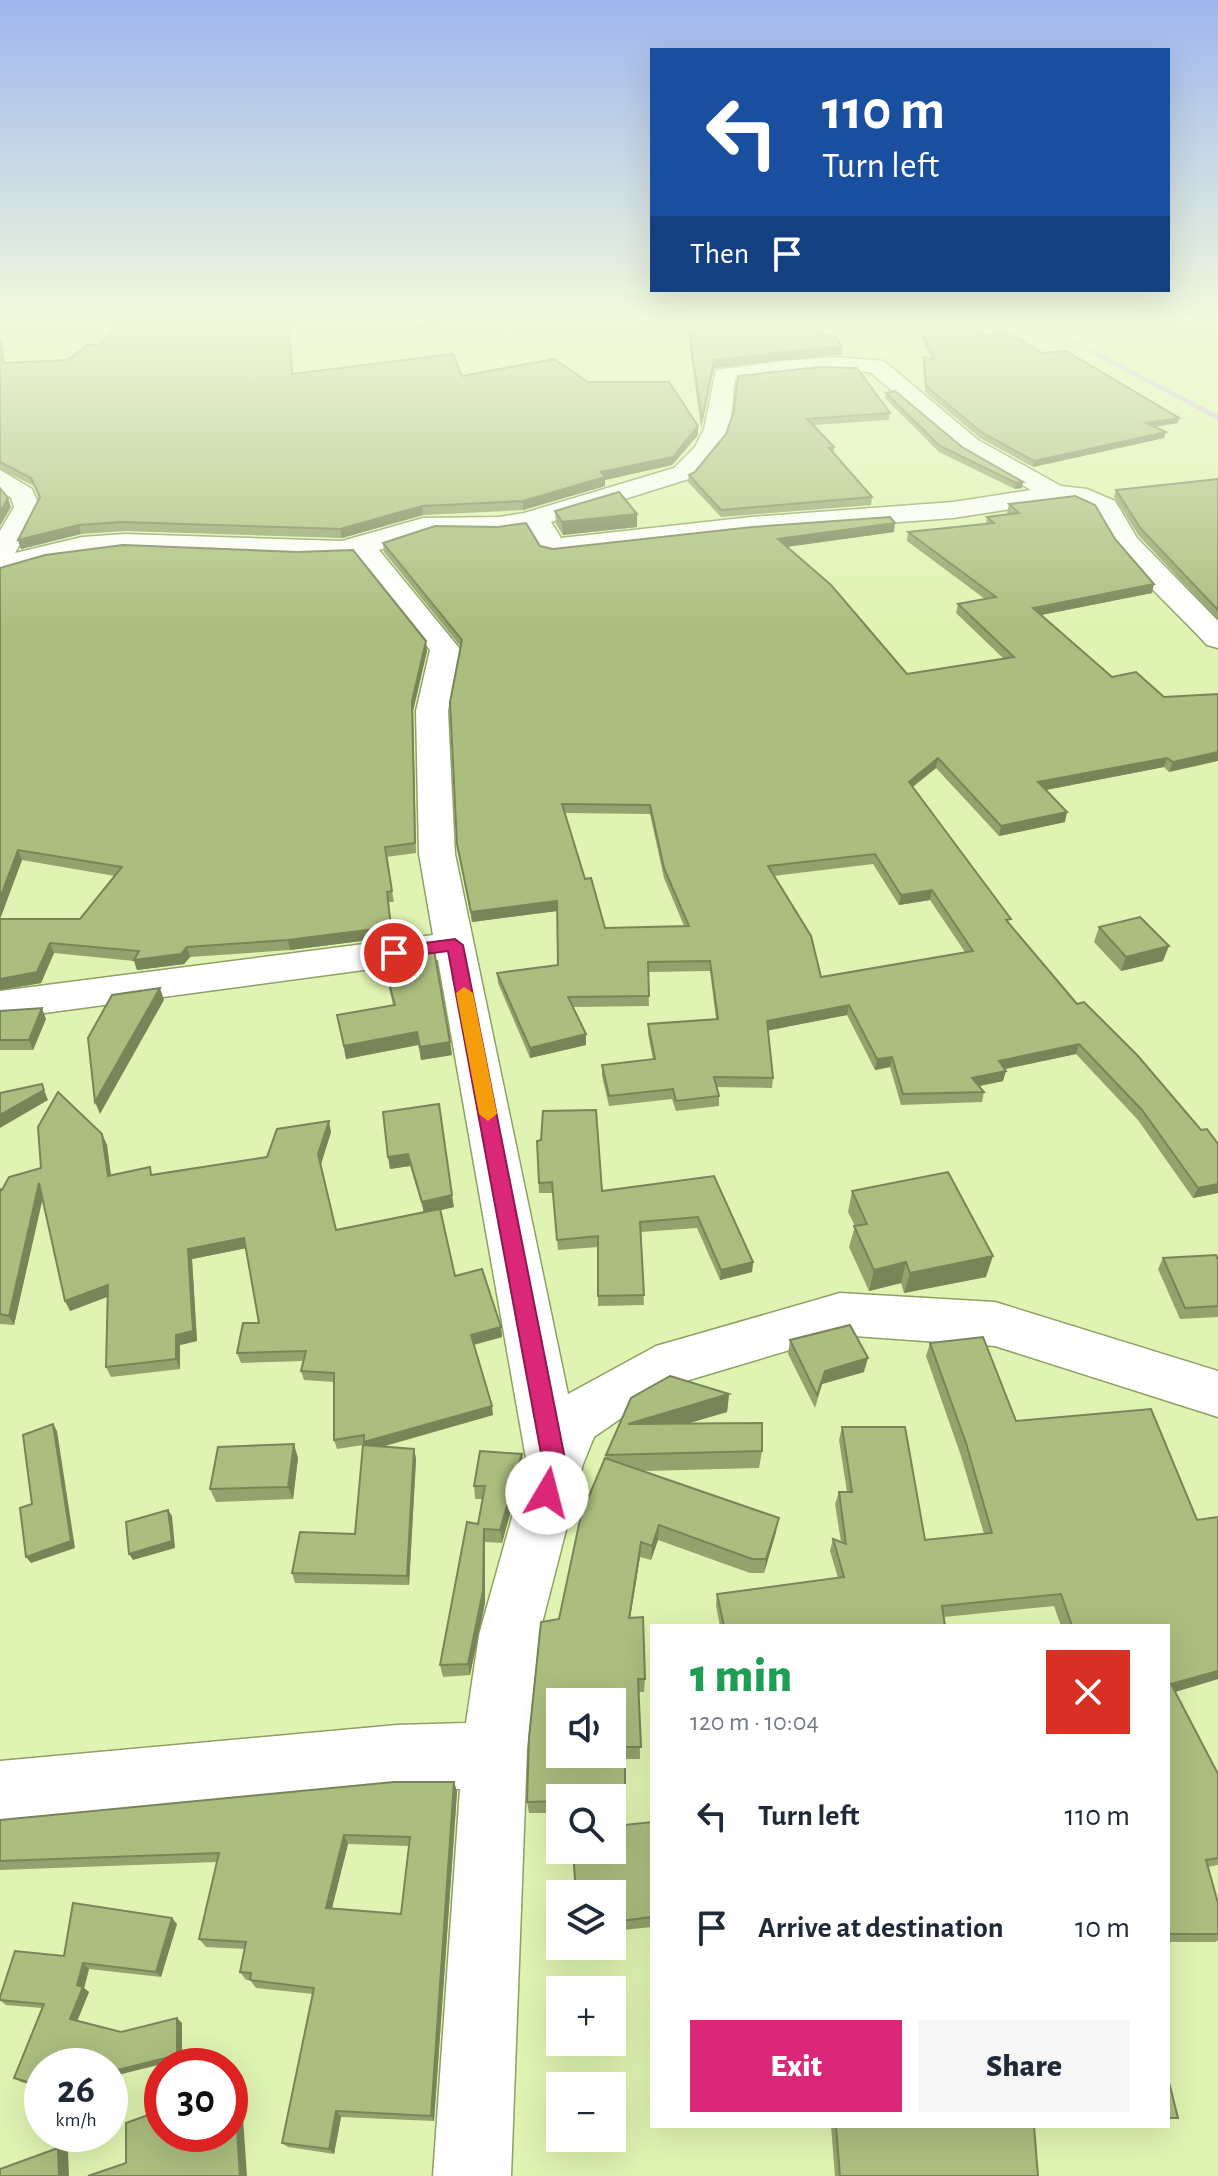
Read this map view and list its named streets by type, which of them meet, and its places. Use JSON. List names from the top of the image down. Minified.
{"page":{"turn":["110 m","Turn left"],"then":"Then","heading":["1 min","120 m · 10:04"],"map_buttons":["+","−"],"list":[{"name":"Turn left","value":"110 m"},{"name":"Arrive at destination","value":"10 m"}],"buttons":["Exit","Share"],"speed":"26 km/h","limit":"30"}}
